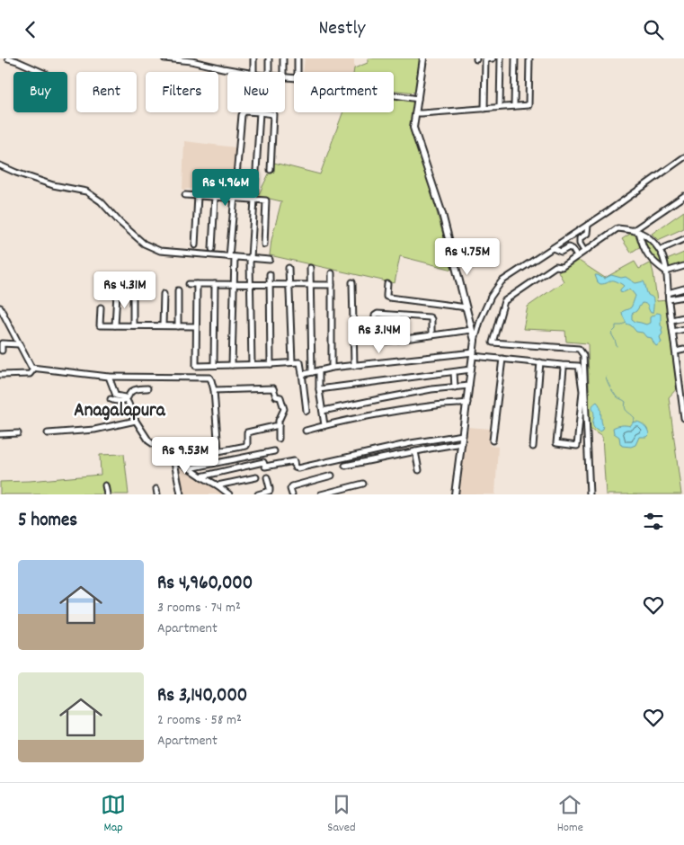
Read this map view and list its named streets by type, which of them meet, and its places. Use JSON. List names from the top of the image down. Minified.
{"districts":["Anagalapura"],"page":{"header":"Nestly","chip":["Buy","Rent","Filters","New","Apartment"],"price":["Rs 4.96M","Rs 4.75M","Rs 4.31M","Rs 3.14M","Rs 9.53M"],"heading":"5 homes","list":[{"name":"Rs 4,960,000","note":"3 rooms · 74 m² · Apartment"},{"name":"Rs 3,140,000","note":"2 rooms · 58 m² · Apartment"}],"tabs":["Map","Saved","Home"]}}
